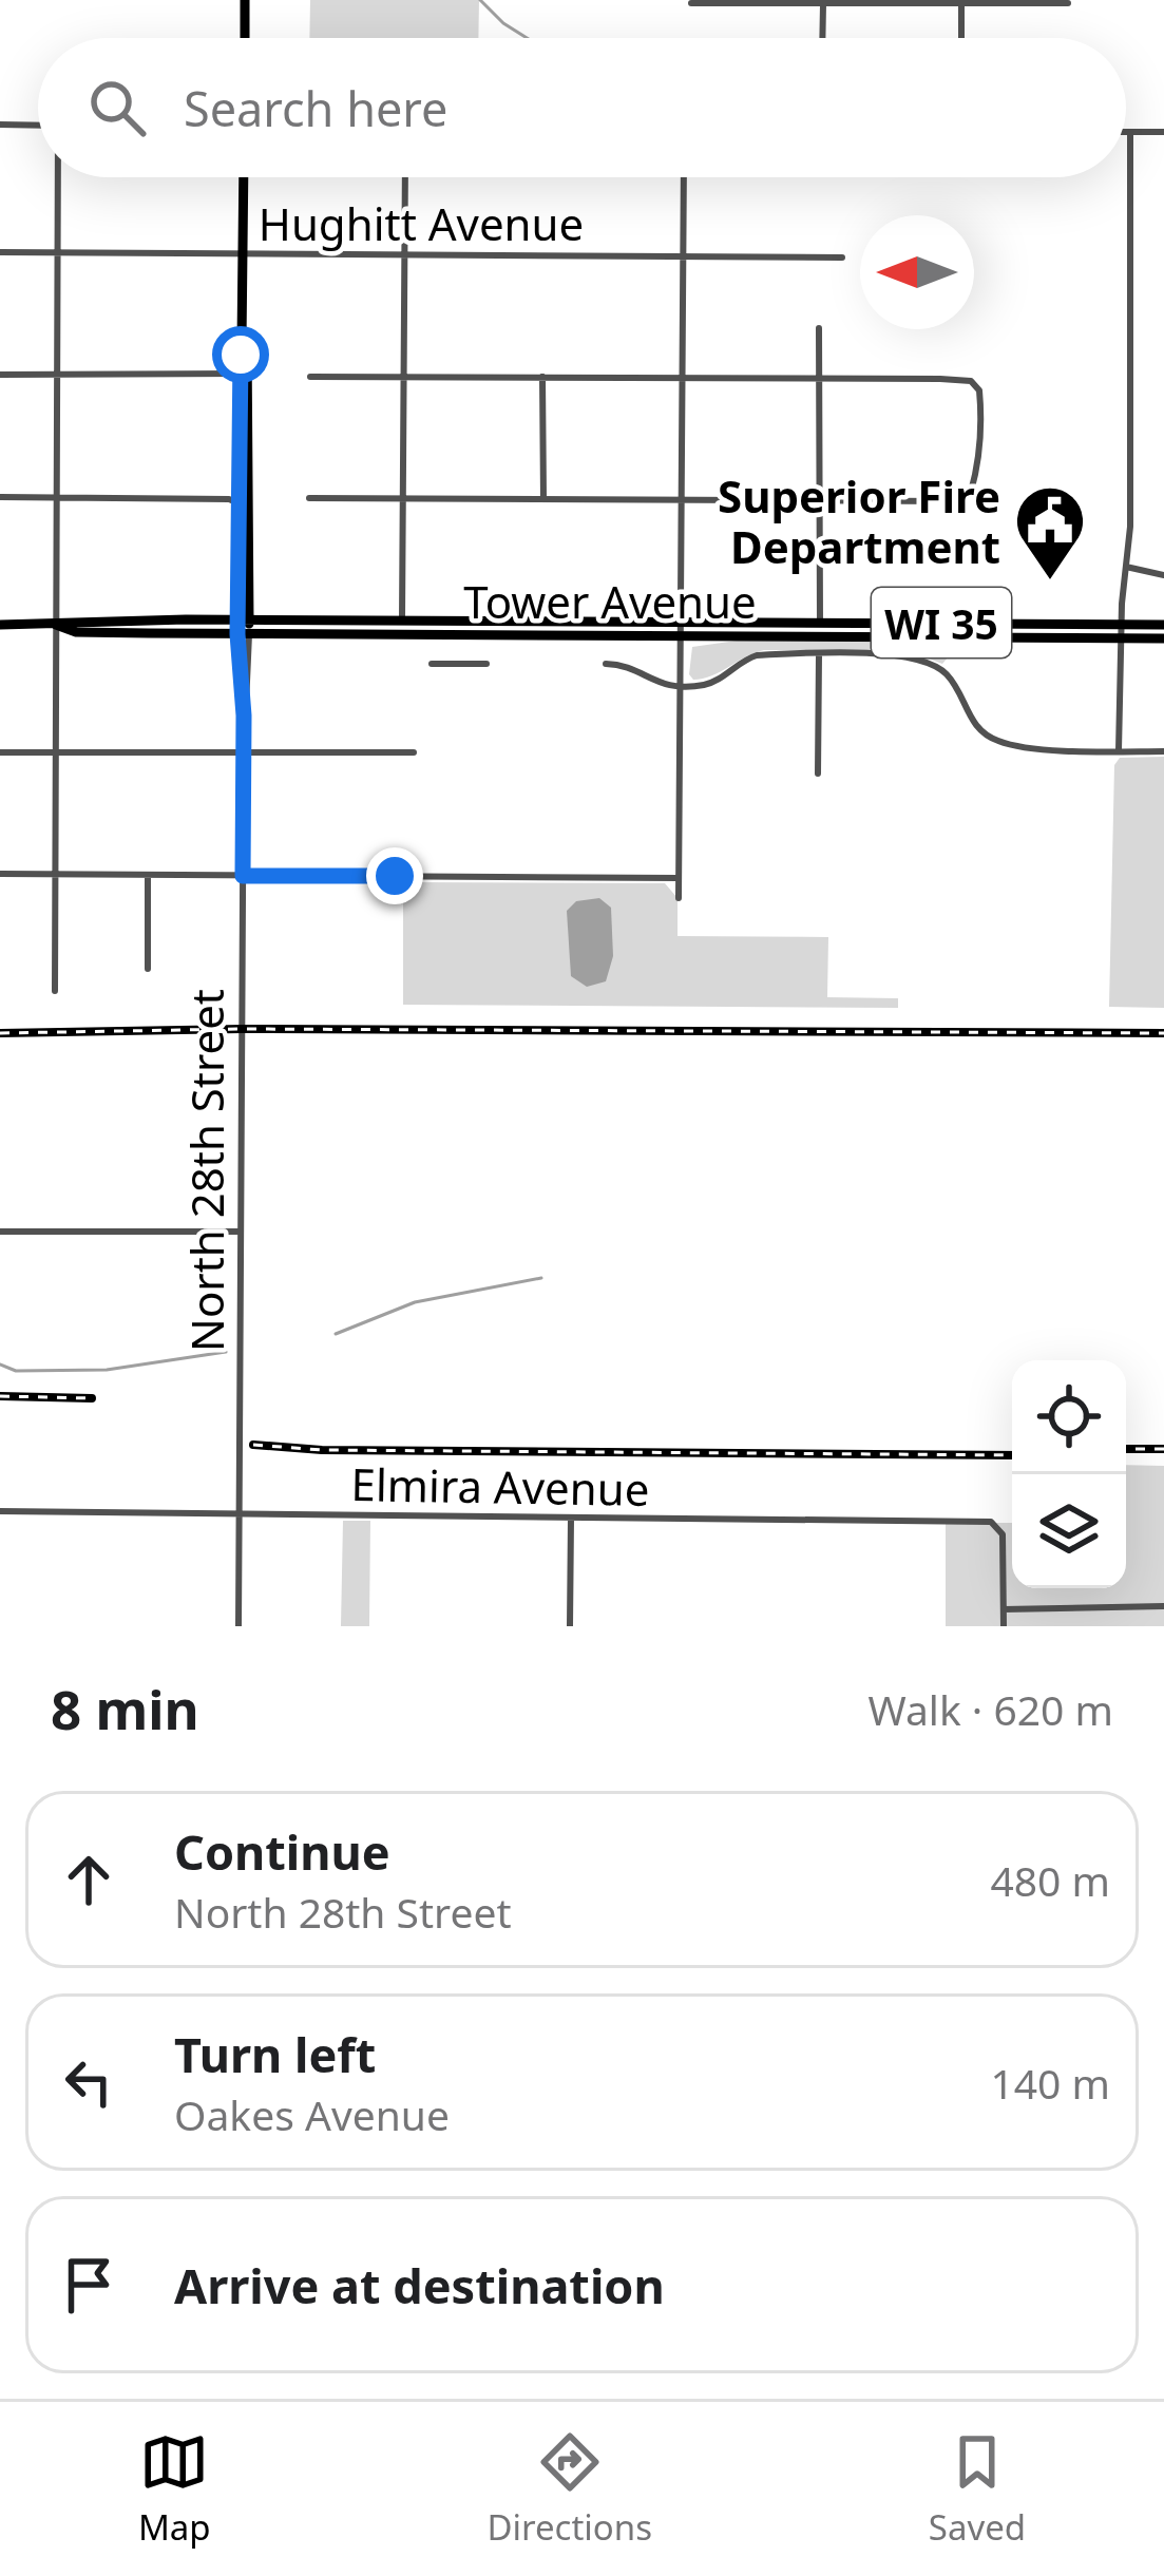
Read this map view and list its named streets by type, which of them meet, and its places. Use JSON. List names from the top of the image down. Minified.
{"streets":{"main road":["Tower Avenue","WI 35","North 28th Street"],"street":["Hughitt Avenue","Elmira Avenue"]},"crossings":[["Hughitt Avenue","North 28th Street"],["Tower Avenue","North 28th Street"],["North 28th Street","Elmira Avenue"]],"places":{"public building":["Superior Fire Department"]},"north":"left","page":{"search":"Search here","heading":["8 min","Walk · 620 m"],"list":[["Continue","North 28th Street","480 m"],["Turn left","Oakes Avenue","140 m"],"Arrive at destination"],"nav":["Map","Directions","Saved"]}}
